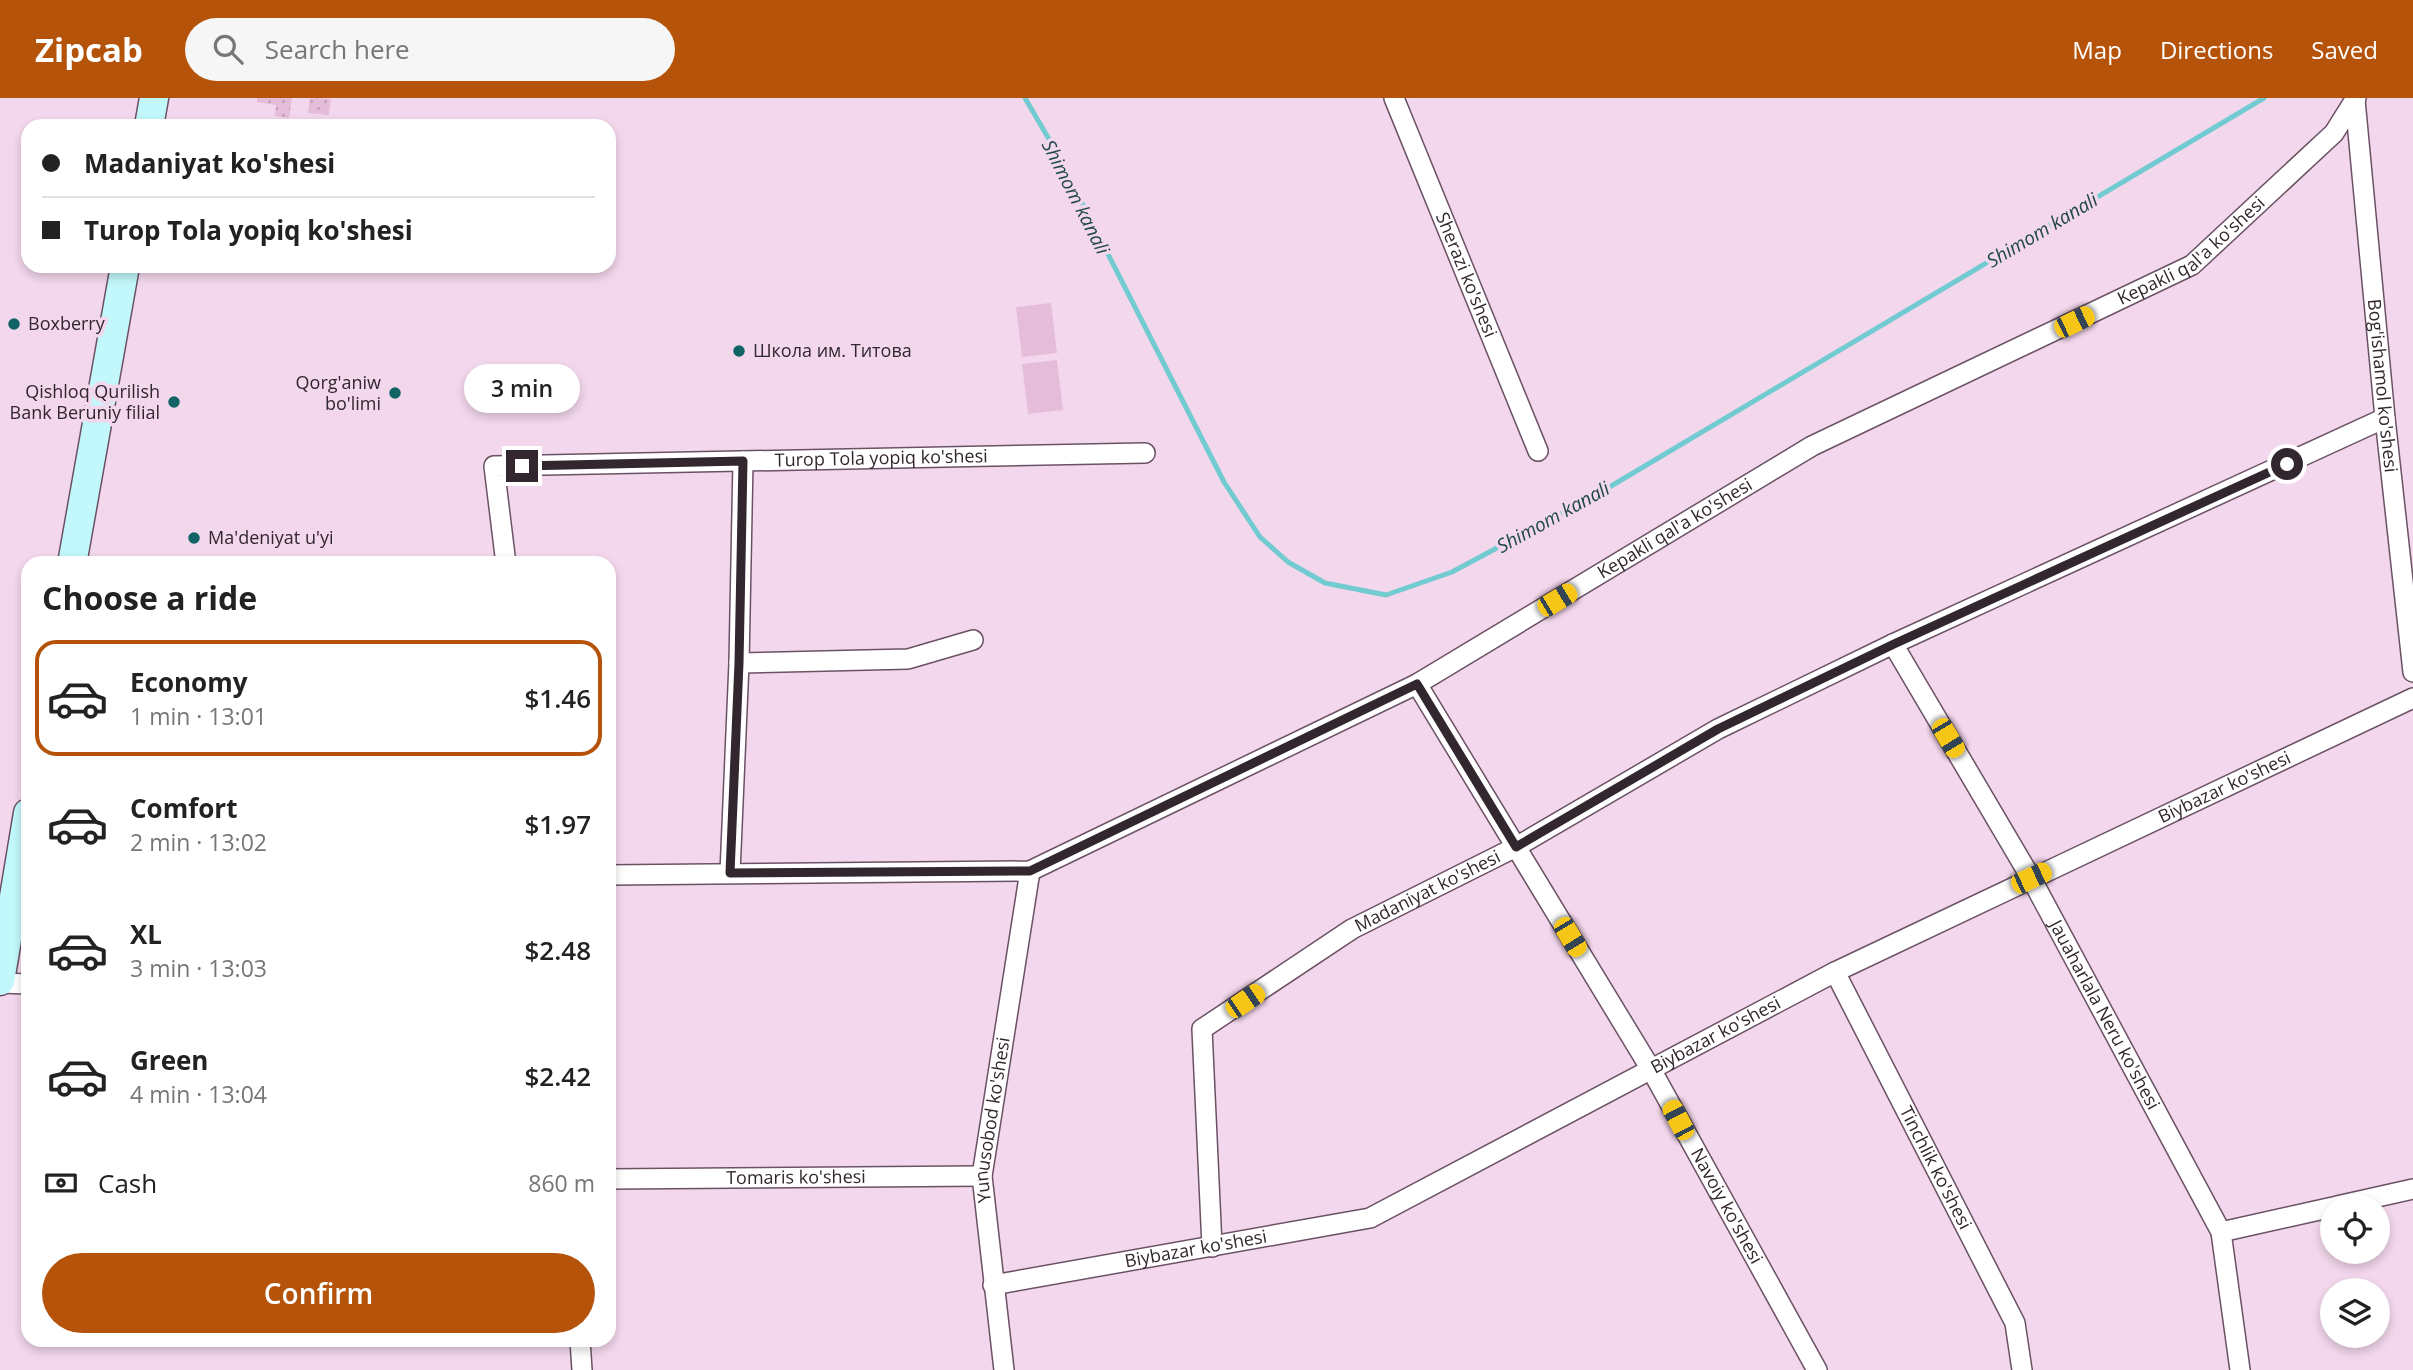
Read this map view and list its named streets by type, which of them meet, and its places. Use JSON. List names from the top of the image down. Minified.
{"streets":{"street":["Kepakli qal'a ko'shesi","Sherazi ko'shesi","Bog'ishamol ko'shesi","Turop Tola yopiq ko'shesi","Biybazar ko'shesi","Madaniyat ko'shesi","Jauaharlala Neru ko'shesi","Yunusobod ko'shesi","Tinchlik ko'shesi","Tomaris ko'shesi","Navoiy ko'shesi"]},"crossings":[["Kepakli qal'a ko'shesi","Bog'ishamol ko'shesi"],["Kepakli qal'a ko'shesi","Yunusobod ko'shesi"],["Kepakli qal'a ko'shesi","Navoiy ko'shesi"],["Bog'ishamol ko'shesi","Madaniyat ko'shesi"],["Biybazar ko'shesi","Madaniyat ko'shesi"],["Biybazar ko'shesi","Jauaharlala Neru ko'shesi"],["Biybazar ko'shesi","Yunusobod ko'shesi"],["Biybazar ko'shesi","Tinchlik ko'shesi"],["Biybazar ko'shesi","Navoiy ko'shesi"],["Madaniyat ko'shesi","Jauaharlala Neru ko'shesi"],["Madaniyat ko'shesi","Navoiy ko'shesi"],["Yunusobod ko'shesi","Tomaris ko'shesi"]],"water":["Shimom kanali"],"places":["Boxberry","Школа им. Титова","Qorg'aniw bo'limi","Qishloq Qurilish Bank Beruniy filial","Ma'deniyat u'yi"],"page":{"header":"Zipcab","search":"Search here","nav":["Map","Directions","Saved"],"banner":["Madaniyat ko'shesi","Turop Tola yopiq ko'shesi"],"bubble":"3 min","heading":"Choose a ride","list":[{"name":"Economy","note":"1 min · 13:01","value":"$1.46"},{"name":"Comfort","note":"2 min · 13:02","value":"$1.97"},{"name":"XL","note":"3 min · 13:03","value":"$2.48"},{"name":"Green","note":"4 min · 13:04","value":"$2.42"}],"pay":["Cash","860 m"],"buttons":"Confirm"}}
